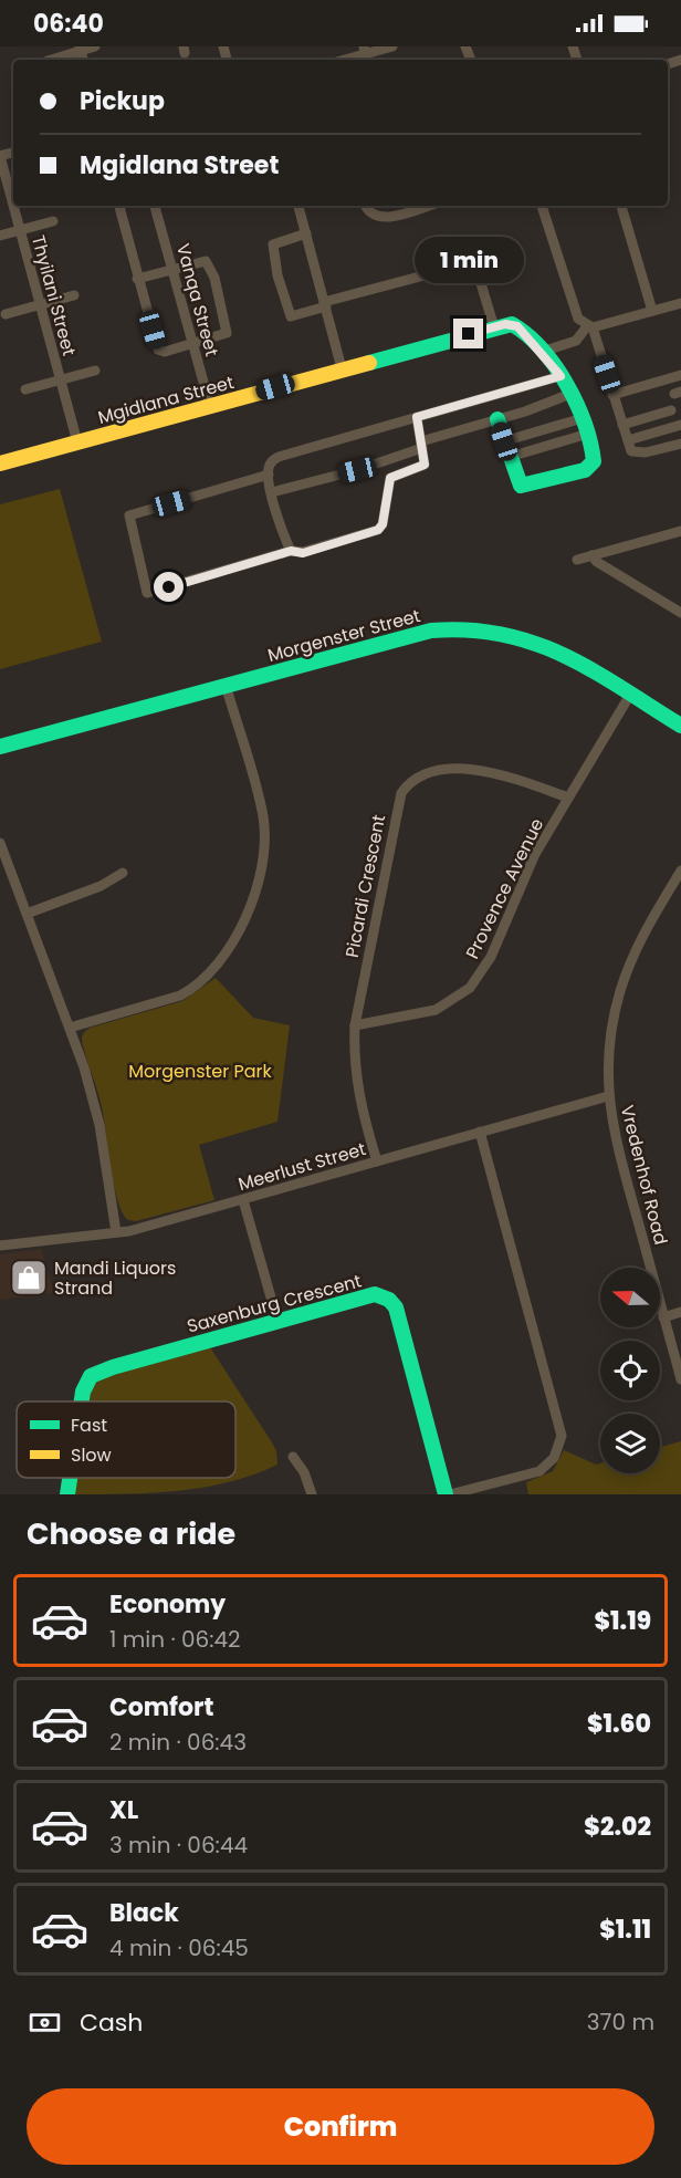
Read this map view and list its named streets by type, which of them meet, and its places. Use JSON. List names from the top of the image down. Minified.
{"streets":{"street":["Thyilani Street","Vanqa Street","Mgidlana Street","Morgenster Street","Picardi Crescent","Provence Avenue","Meerlust Street","Vredenhof Road","Saxenburg Crescent"]},"crossings":[["Thyilani Street","Mgidlana Street"],["Vanqa Street","Mgidlana Street"],["Morgenster Street","Provence Avenue"],["Picardi Crescent","Provence Avenue"],["Picardi Crescent","Meerlust Street"],["Meerlust Street","Vredenhof Road"],["Meerlust Street","Saxenburg Crescent"]],"parks":["Morgenster Park"],"places":{"shop":["Mandi Liquors Strand"]},"legend":["Fast","Slow"],"north":"left","page":{"status":"06:40","banner":["Pickup","Mgidlana Street"],"bubble":"1 min","heading":"Choose a ride","list":[{"name":"Economy","note":"1 min · 06:42","value":"$1.19"},{"name":"Comfort","note":"2 min · 06:43","value":"$1.60"},{"name":"XL","note":"3 min · 06:44","value":"$2.02"},{"name":"Black","note":"4 min · 06:45","value":"$1.11"}],"pay":["Cash","370 m"],"buttons":"Confirm"}}
